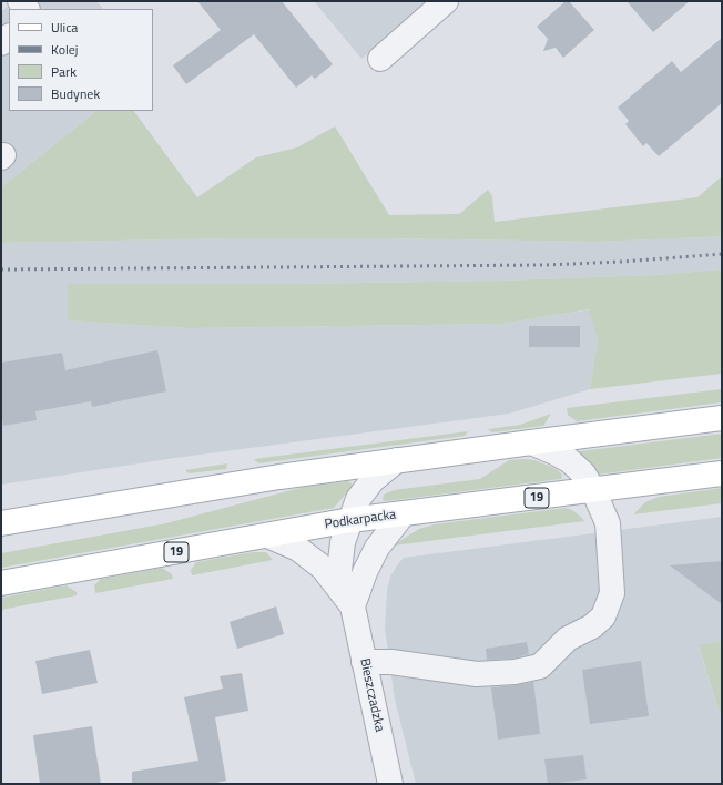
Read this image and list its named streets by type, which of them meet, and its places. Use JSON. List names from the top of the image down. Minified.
{"streets":{"main road":["19","Podkarpacka"],"street":["Bieszczadzka"]},"crossings":[["Podkarpacka","Bieszczadzka"]],"legend":["Ulica","Kolej","Park","Budynek"]}
